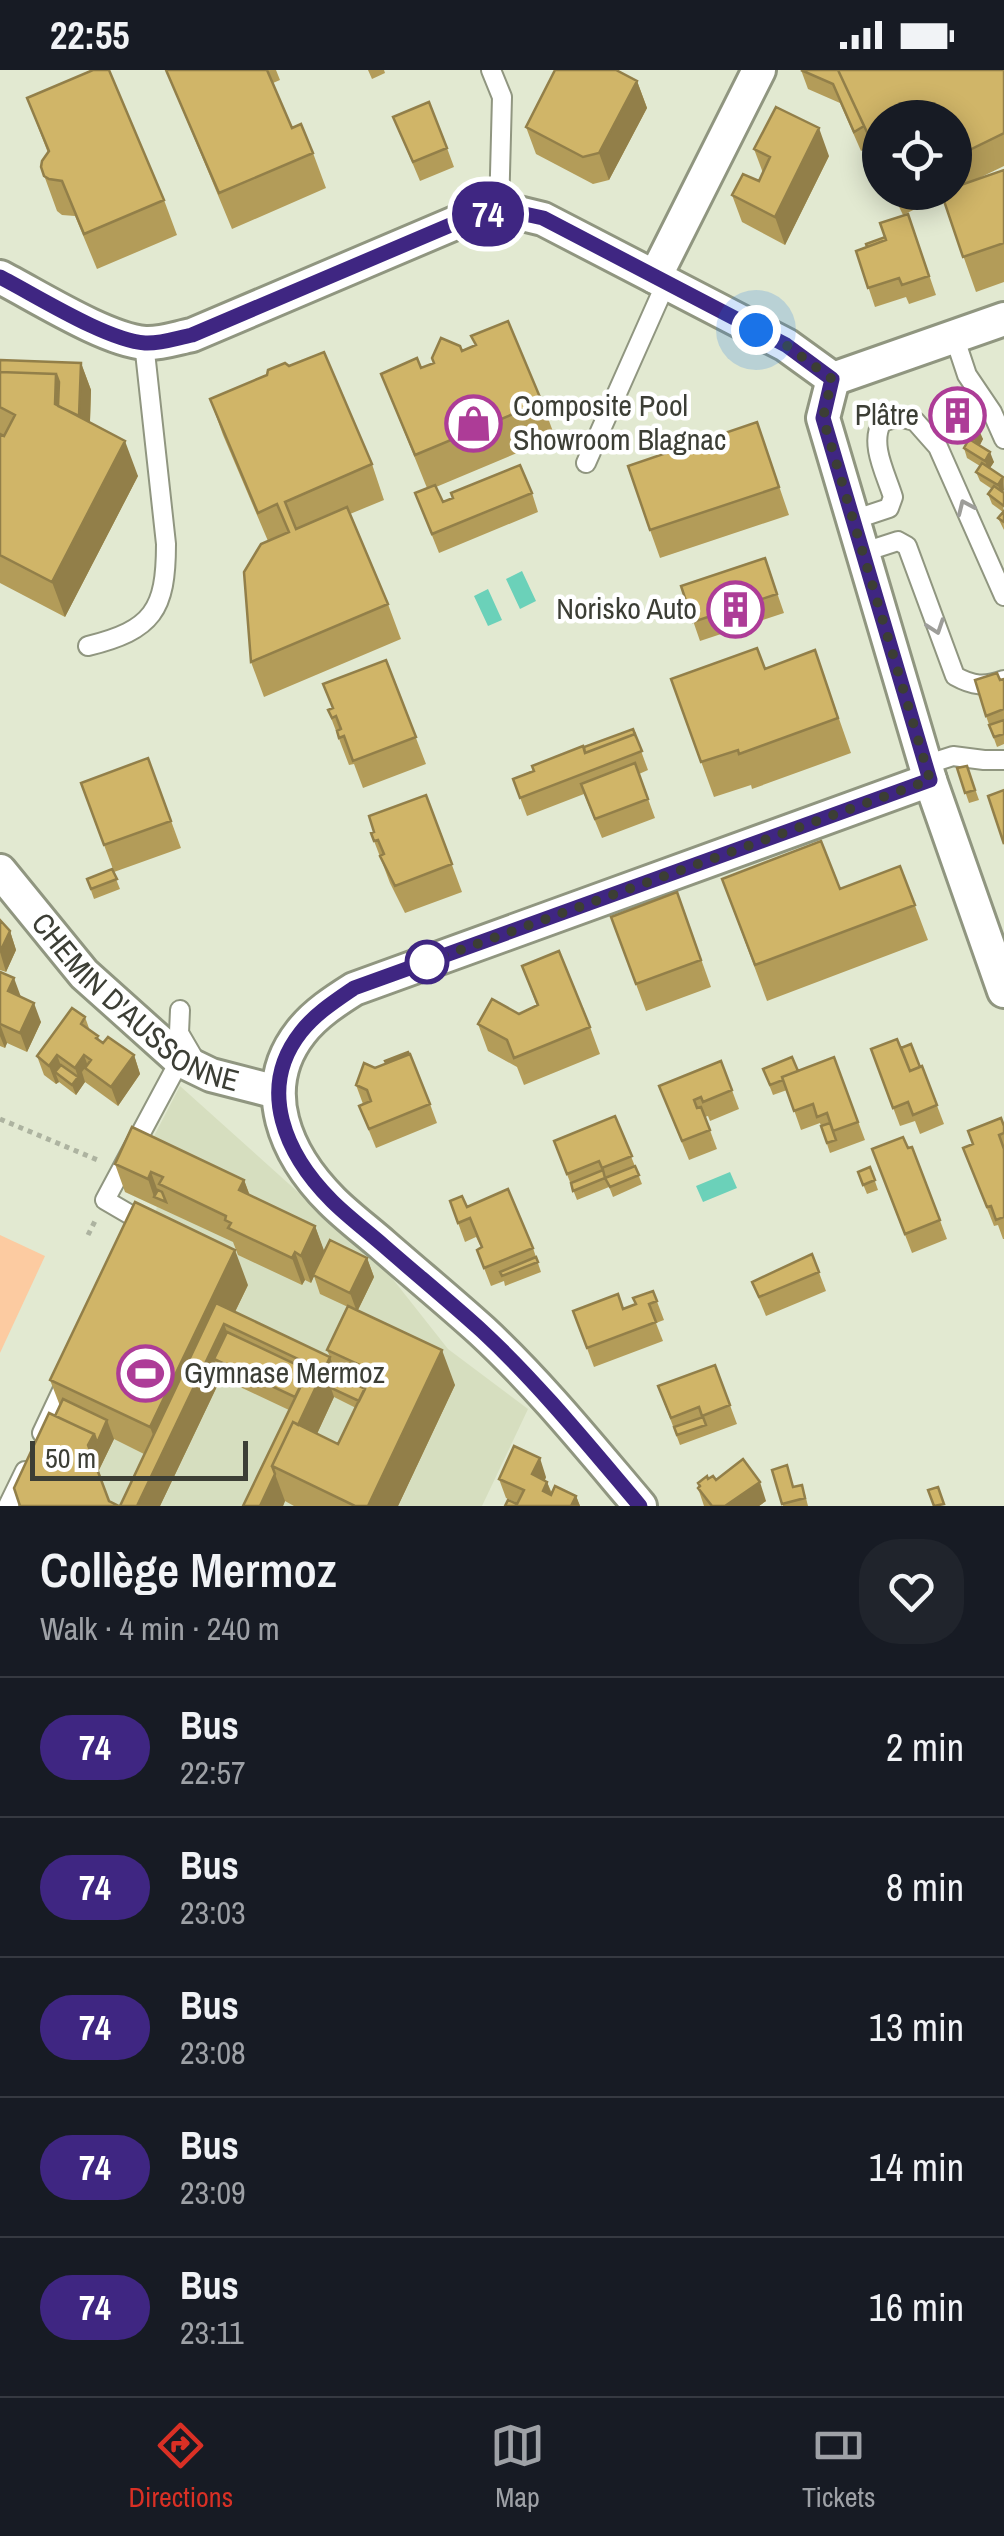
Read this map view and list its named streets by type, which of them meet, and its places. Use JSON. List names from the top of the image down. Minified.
{"streets":{"street":["CHEMIN D'AUSSONNE"]},"places":{"building":["Plâtre","Norisko Auto"],"shop":["Composite Pool Showroom Blagnac"],"sports":["Gymnase Mermoz"]},"lines":["bus line 74"],"scale_bar":"50 m","page":{"status":"22:55","on_map":"74","scale":"50 m","heading":["Collège Mermoz","Walk · 4 min · 240 m"],"list":[{"mark":"74","name":"Bus","note":"22:57","value":"2 min"},{"mark":"74","name":"Bus","note":"23:03","value":"8 min"},{"mark":"74","name":"Bus","note":"23:08","value":"13 min"},{"mark":"74","name":"Bus","note":"23:09","value":"14 min"},{"mark":"74","name":"Bus","note":"23:11","value":"16 min"}],"tabs":["Directions","Map","Tickets"]}}
